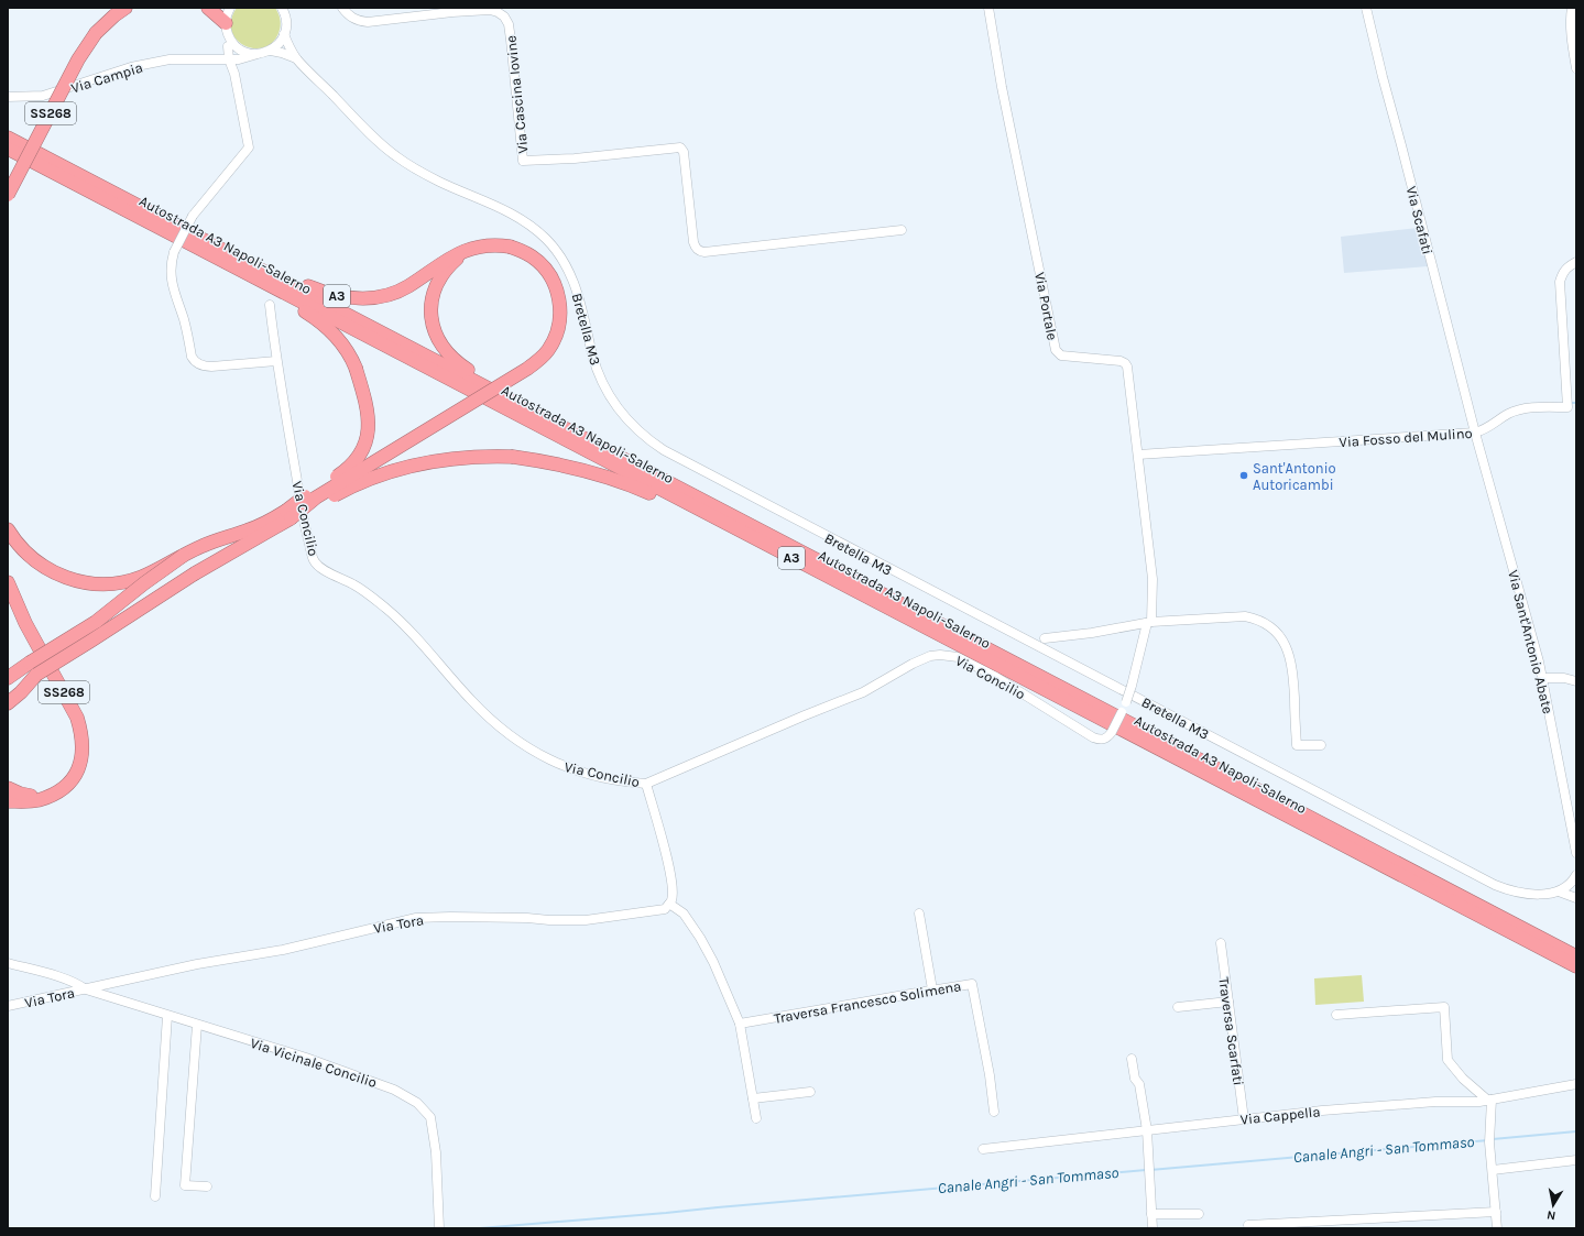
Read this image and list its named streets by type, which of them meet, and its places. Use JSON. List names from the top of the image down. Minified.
{"streets":{"highway":["SS268","Autostrada A3 Napoli-Salerno","A3"],"street":["Via Campia","Via Cascina Iovine","Via Scafati","Via Portale","Bretella M3","Via Fosso del Mulino","Via Concilio","Via Sant'Antonio Abate","Via Tora","Traversa Francesco Solimena","Traversa Scarfati","Via Vicinale Concilio","Via Cappella"]},"crossings":[["Via Campia","Bretella M3"],["SS268","A3"],["Via Scafati","Via Fosso del Mulino"],["Via Scafati","Via Sant'Antonio Abate"],["Autostrada A3 Napoli-Salerno","A3"],["Via Portale","Via Fosso del Mulino"],["Via Portale","Via Concilio"],["Via Fosso del Mulino","Via Sant'Antonio Abate"],["Via Tora","Via Vicinale Concilio"],["Traversa Scarfati","Via Cappella"]],"water":["Canale Angri - San Tommaso"],"places":["Sant'Antonio Autoricambi"],"north":"bottom"}
